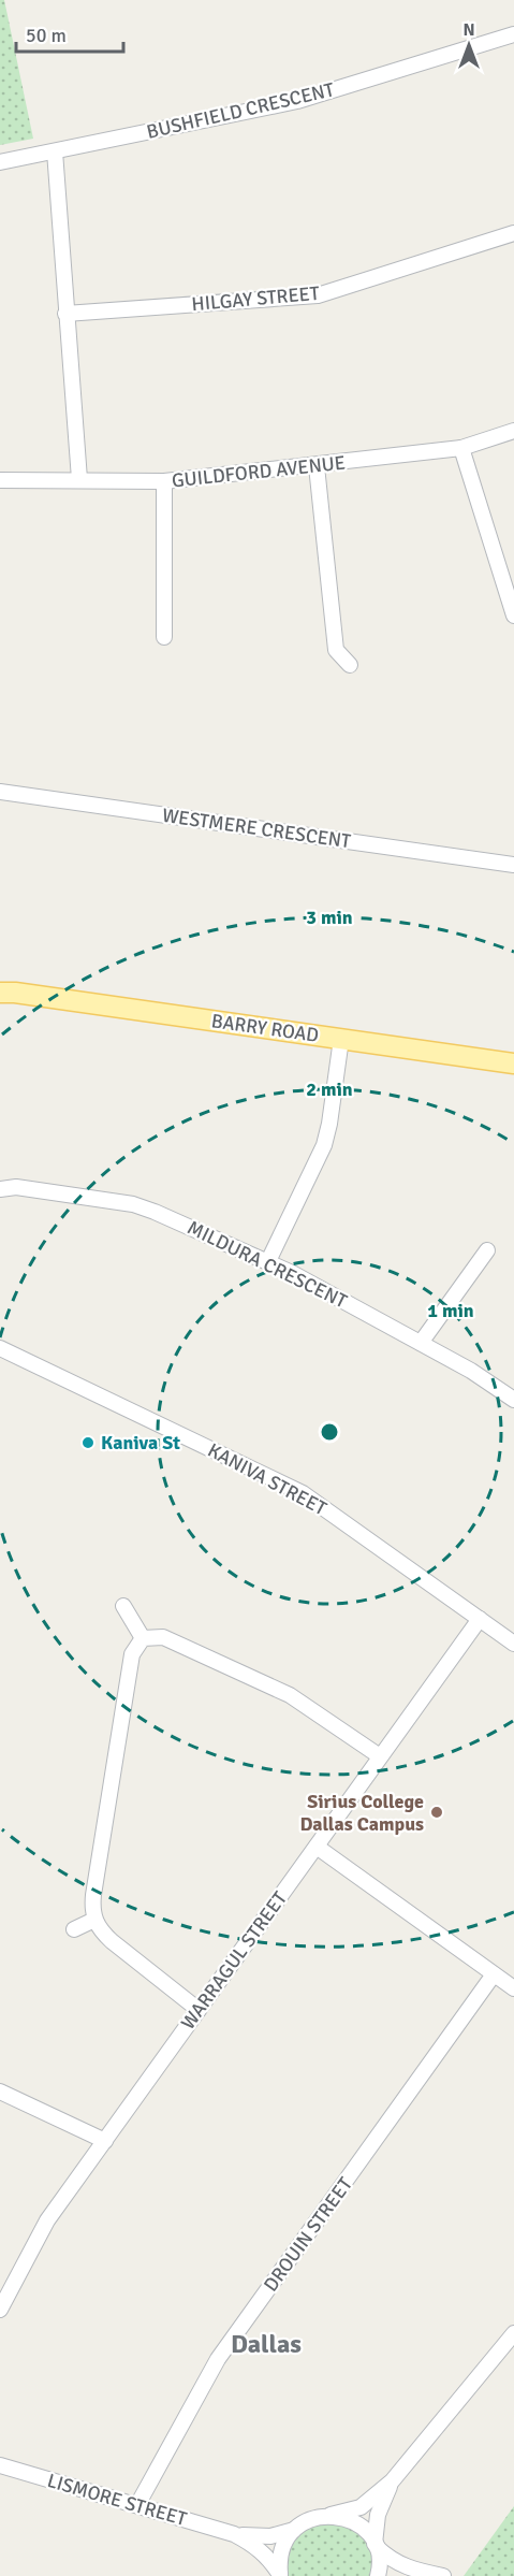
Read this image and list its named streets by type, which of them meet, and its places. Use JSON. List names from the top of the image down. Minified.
{"streets":{"main road":["BARRY ROAD"],"street":["BUSHFIELD CRESCENT","HILGAY STREET","GUILDFORD AVENUE","WESTMERE CRESCENT","MILDURA CRESCENT","KANIVA STREET","WARRAGUL STREET","DROUIN STREET","LISMORE STREET"]},"crossings":[["KANIVA STREET","WARRAGUL STREET"],["DROUIN STREET","LISMORE STREET"]],"districts":["Dallas"],"places":["Kaniva St","Sirius College Dallas Campus"],"scale_bar":"50 m","north":"top","rings":["3 min","2 min","1 min"]}
